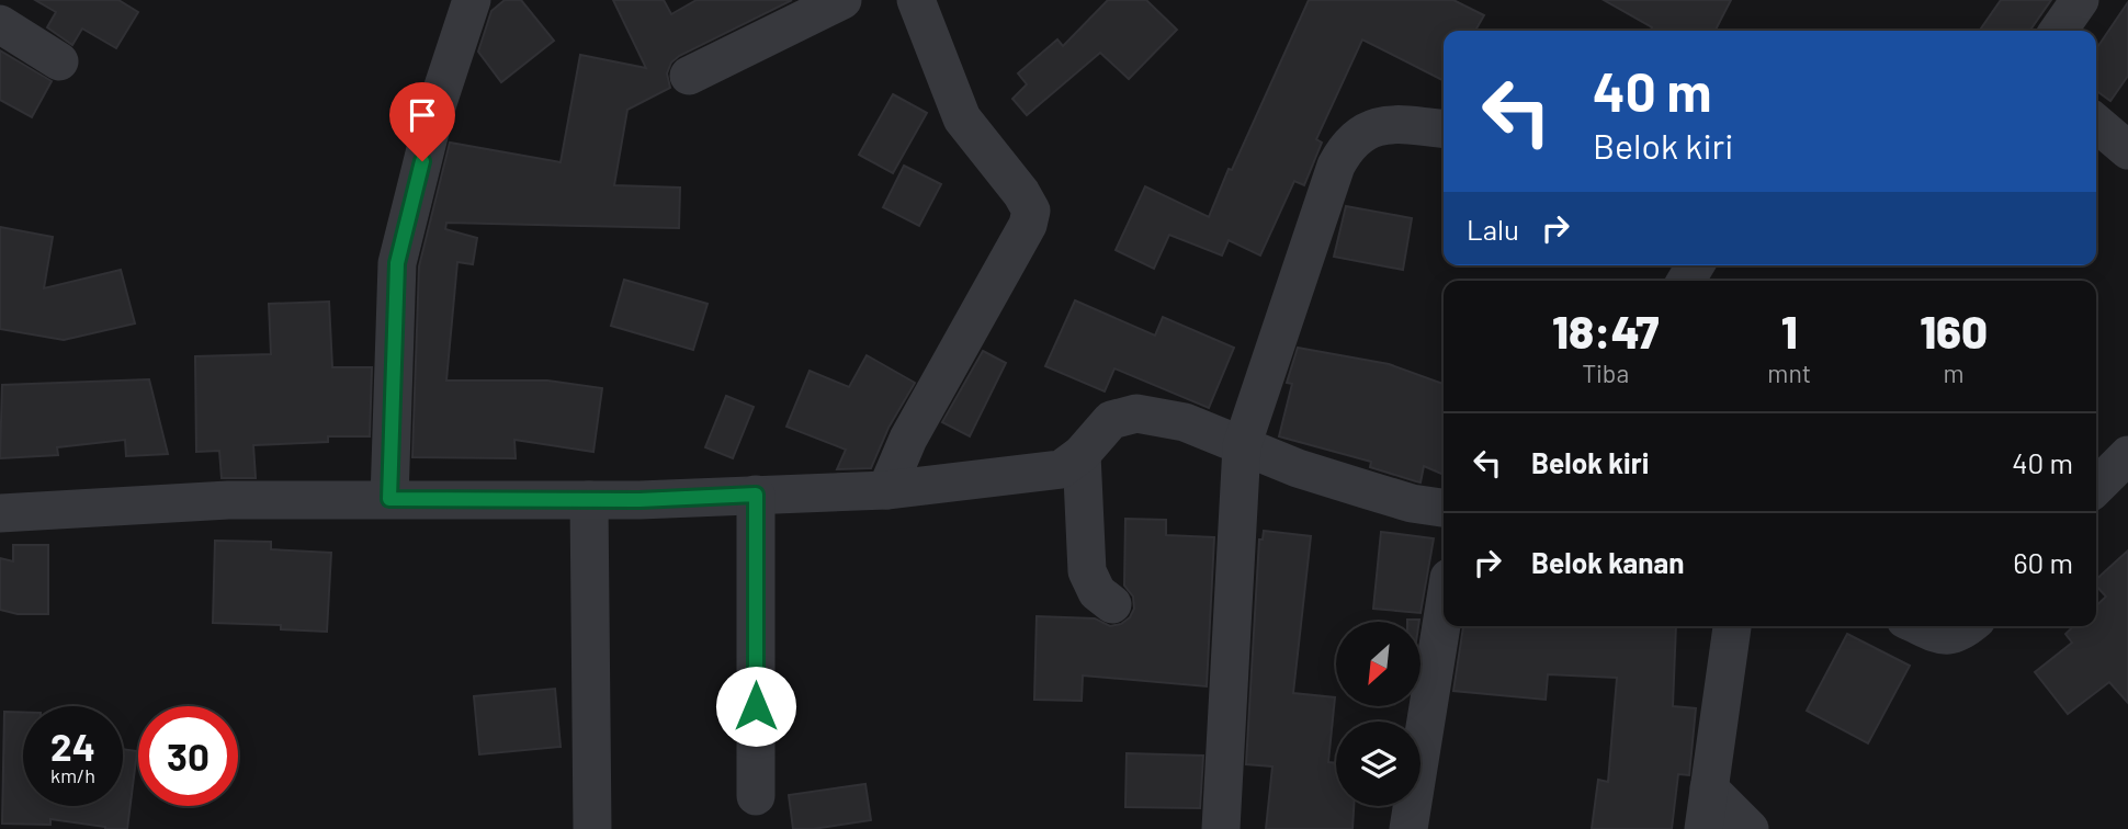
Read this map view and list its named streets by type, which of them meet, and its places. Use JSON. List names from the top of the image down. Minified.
{"north":"bottom left","page":{"turn":["40 m","Belok kiri"],"then":"Lalu","eta":["18:47","Tiba","1","mnt","160","m"],"list":[{"name":"Belok kiri","value":"40 m"},{"name":"Belok kanan","value":"60 m"}],"speed":"24 km/h","limit":"30"}}
